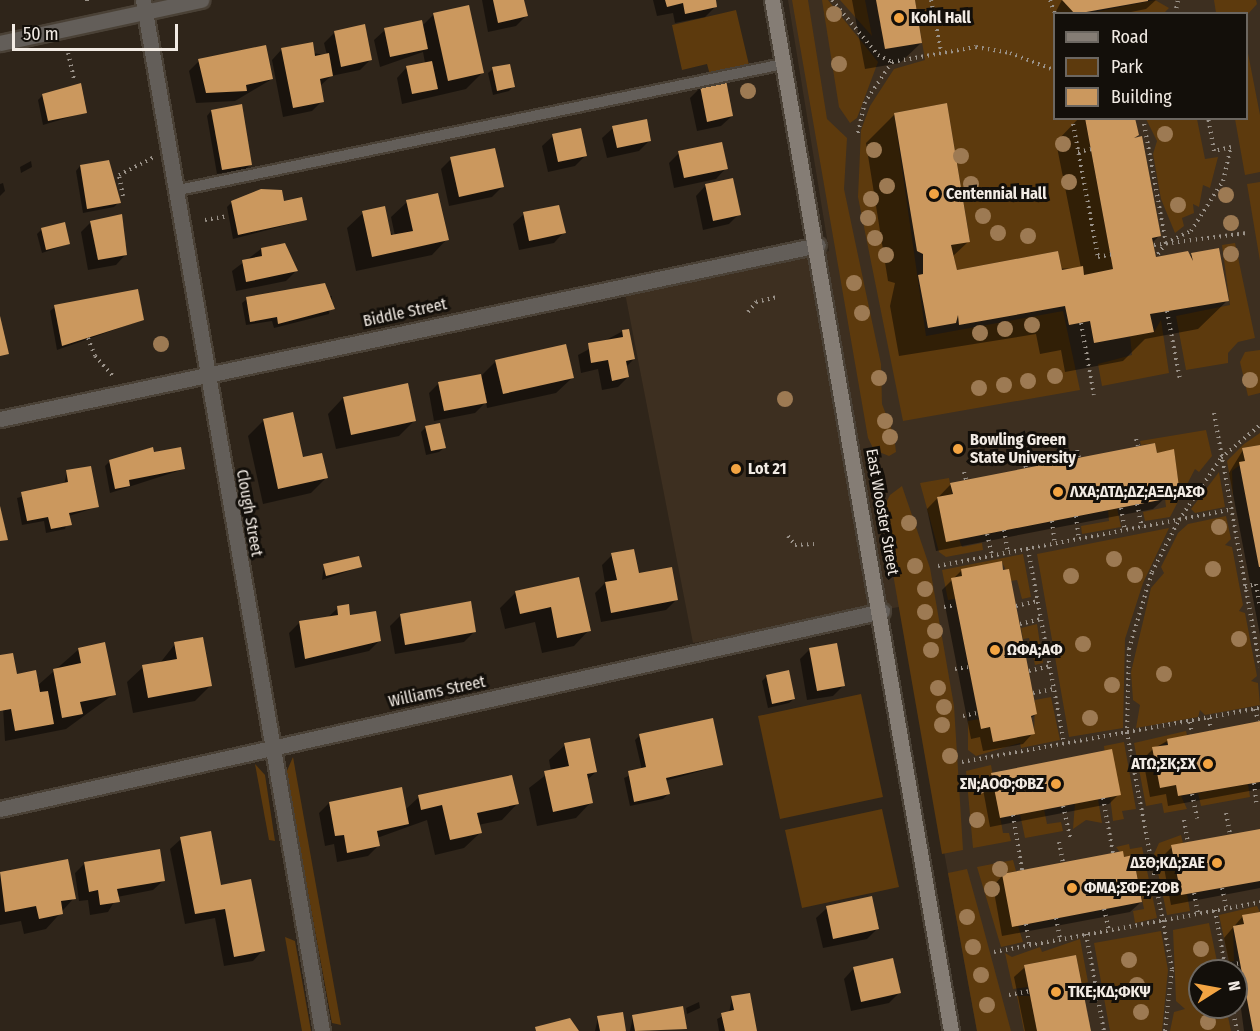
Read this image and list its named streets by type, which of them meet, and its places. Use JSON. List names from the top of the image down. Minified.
{"streets":{"main road":["East Wooster Street"],"street":["Biddle Street","Clough Street","Williams Street"]},"crossings":[["Biddle Street","East Wooster Street"],["Biddle Street","Clough Street"],["East Wooster Street","Williams Street"],["Clough Street","Williams Street"]],"places":["Kohl Hall","Centennial Hall","Bowling Green State University","Lot 21","ΛΧΑ;ΔΤΔ;ΔΖ;ΑΞΔ;ΑΣΦ","ΩΦΑ;ΑΦ","ΑΤΩ;ΣΚ;ΣΧ","ΣΝ;ΑΟΦ;ΦΒΖ","ΔΣΘ;ΚΔ;ΣΑΕ","ΦΜΑ;ΣΦΕ;ΖΦΒ","ΤΚΕ;ΚΔ;ΦΚΨ"],"legend":["Road","Park","Building"],"scale_bar":"50 m","north":"right"}
